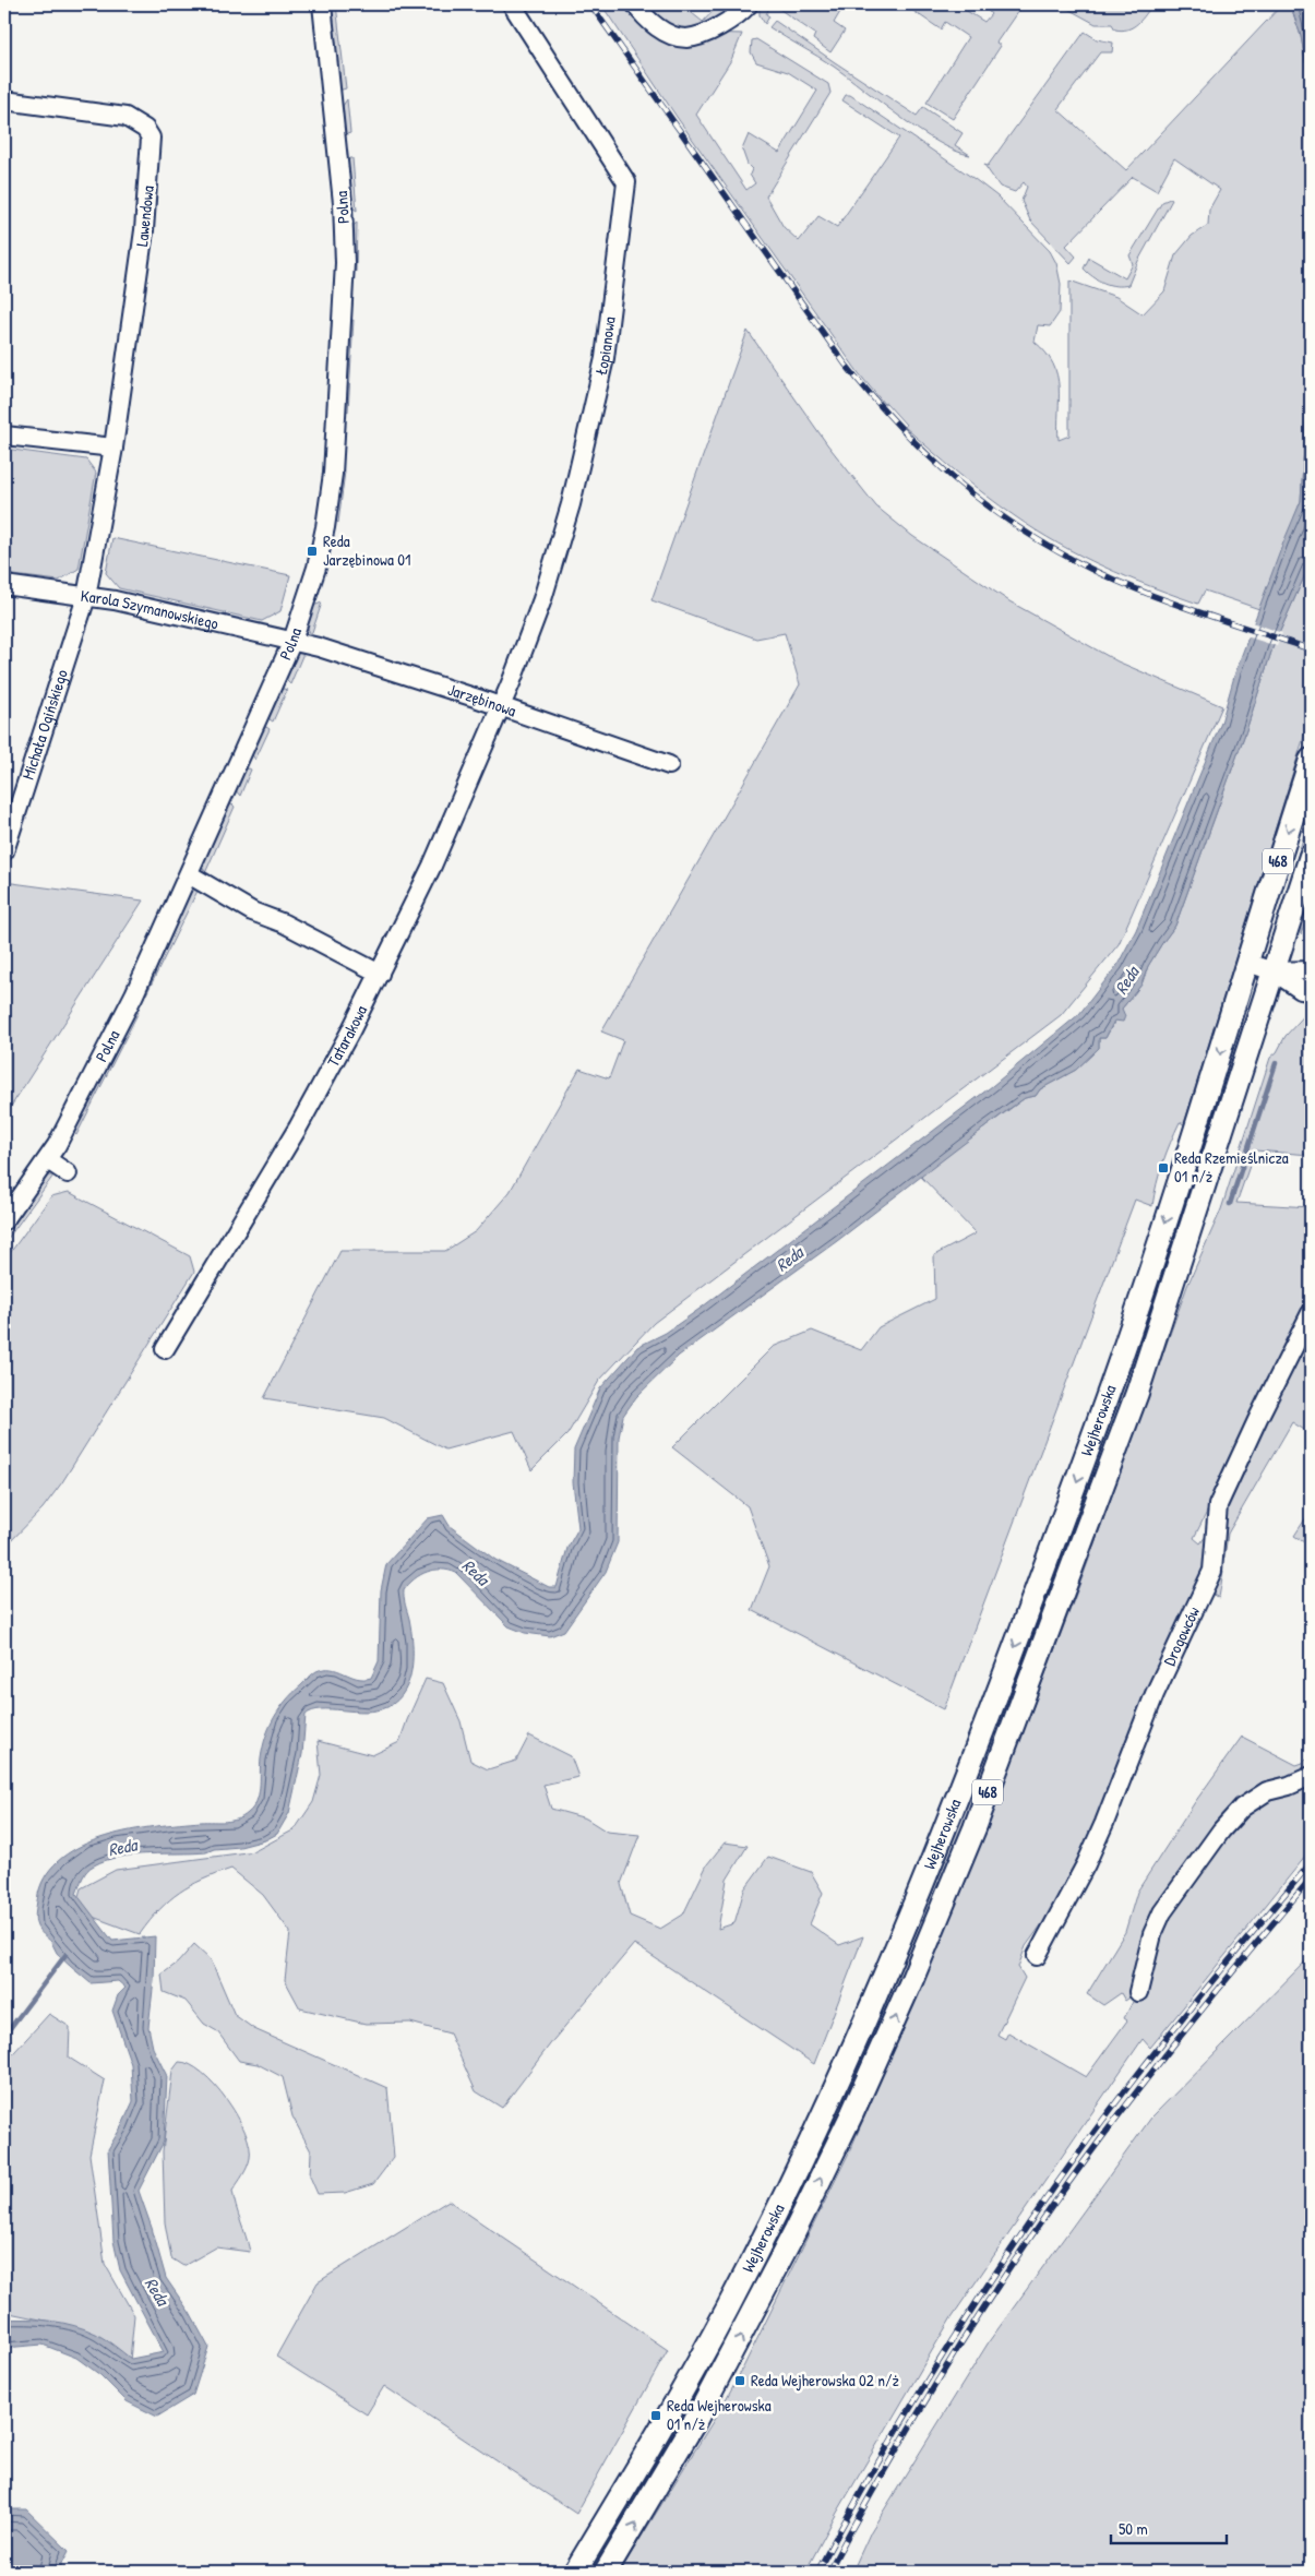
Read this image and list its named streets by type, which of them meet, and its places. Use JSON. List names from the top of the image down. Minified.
{"streets":{"main road":["468","Wejherowska"],"street":["Polna","Lawendowa","Łopianowa","Karola Szymanowskiego","Jarzębinowa","Michała Ogińskiego","Tatarakowa","Drogowców"]},"crossings":[["Polna","Karola Szymanowskiego"],["Polna","Jarzębinowa"],["Lawendowa","Karola Szymanowskiego"],["Lawendowa","Michała Ogińskiego"],["Łopianowa","Jarzębinowa"],["Łopianowa","Tatarakowa"],["Karola Szymanowskiego","Jarzębinowa"],["Karola Szymanowskiego","Michała Ogińskiego"],["Jarzębinowa","Tatarakowa"]],"water":["Reda"],"places":{"transit":["Reda Jarzębinowa 01","Reda Rzemieślnicza 01 n/ż","Reda Wejherowska 02 n/ż","Reda Wejherowska 01 n/ż"]},"scale_bar":"50 m"}
